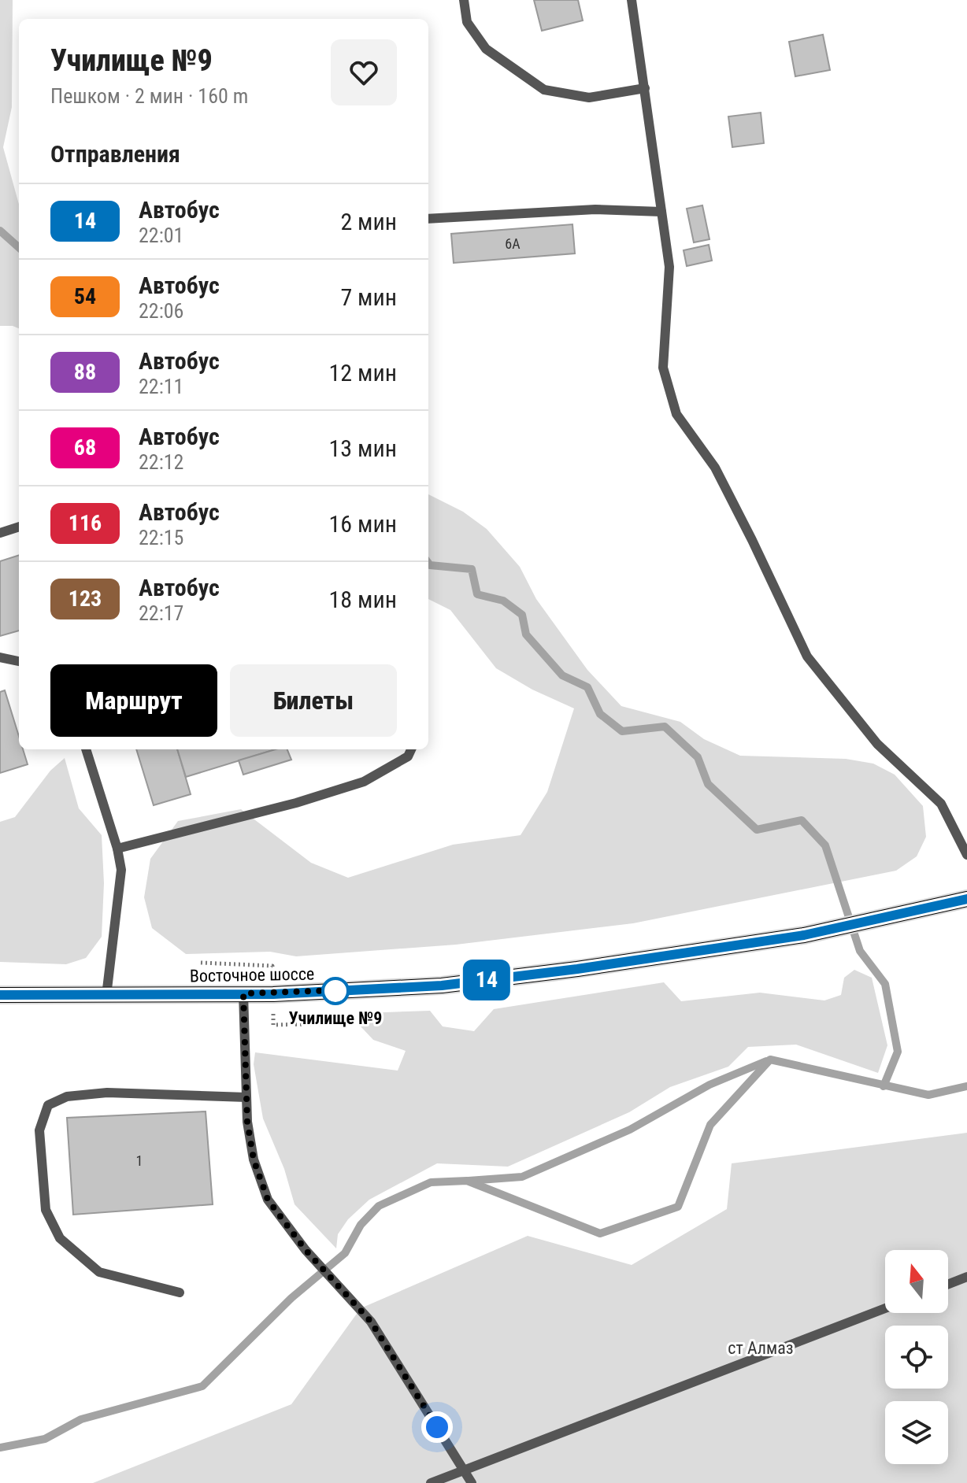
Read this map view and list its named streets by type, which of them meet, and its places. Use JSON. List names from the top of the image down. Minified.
{"streets":{"main road":["Восточное шоссе"]},"parks":["ст Алмаз"],"places":["Училище №9"],"lines":["bus line 14"],"house_numbers":["6А","1"],"north":"top","page":{"on_map":"14","heading":[["Училище №9","Пешком · 2 мин · 160 m"],"Отправления"],"list":[{"mark":"14","name":"Автобус","note":"22:01","value":"2 мин"},{"mark":"54","name":"Автобус","note":"22:06","value":"7 мин"},{"mark":"88","name":"Автобус","note":"22:11","value":"12 мин"},{"mark":"68","name":"Автобус","note":"22:12","value":"13 мин"},{"mark":"116","name":"Автобус","note":"22:15","value":"16 мин"},{"mark":"123","name":"Автобус","note":"22:17","value":"18 мин"}],"buttons":["Маршрут","Билеты"]}}
